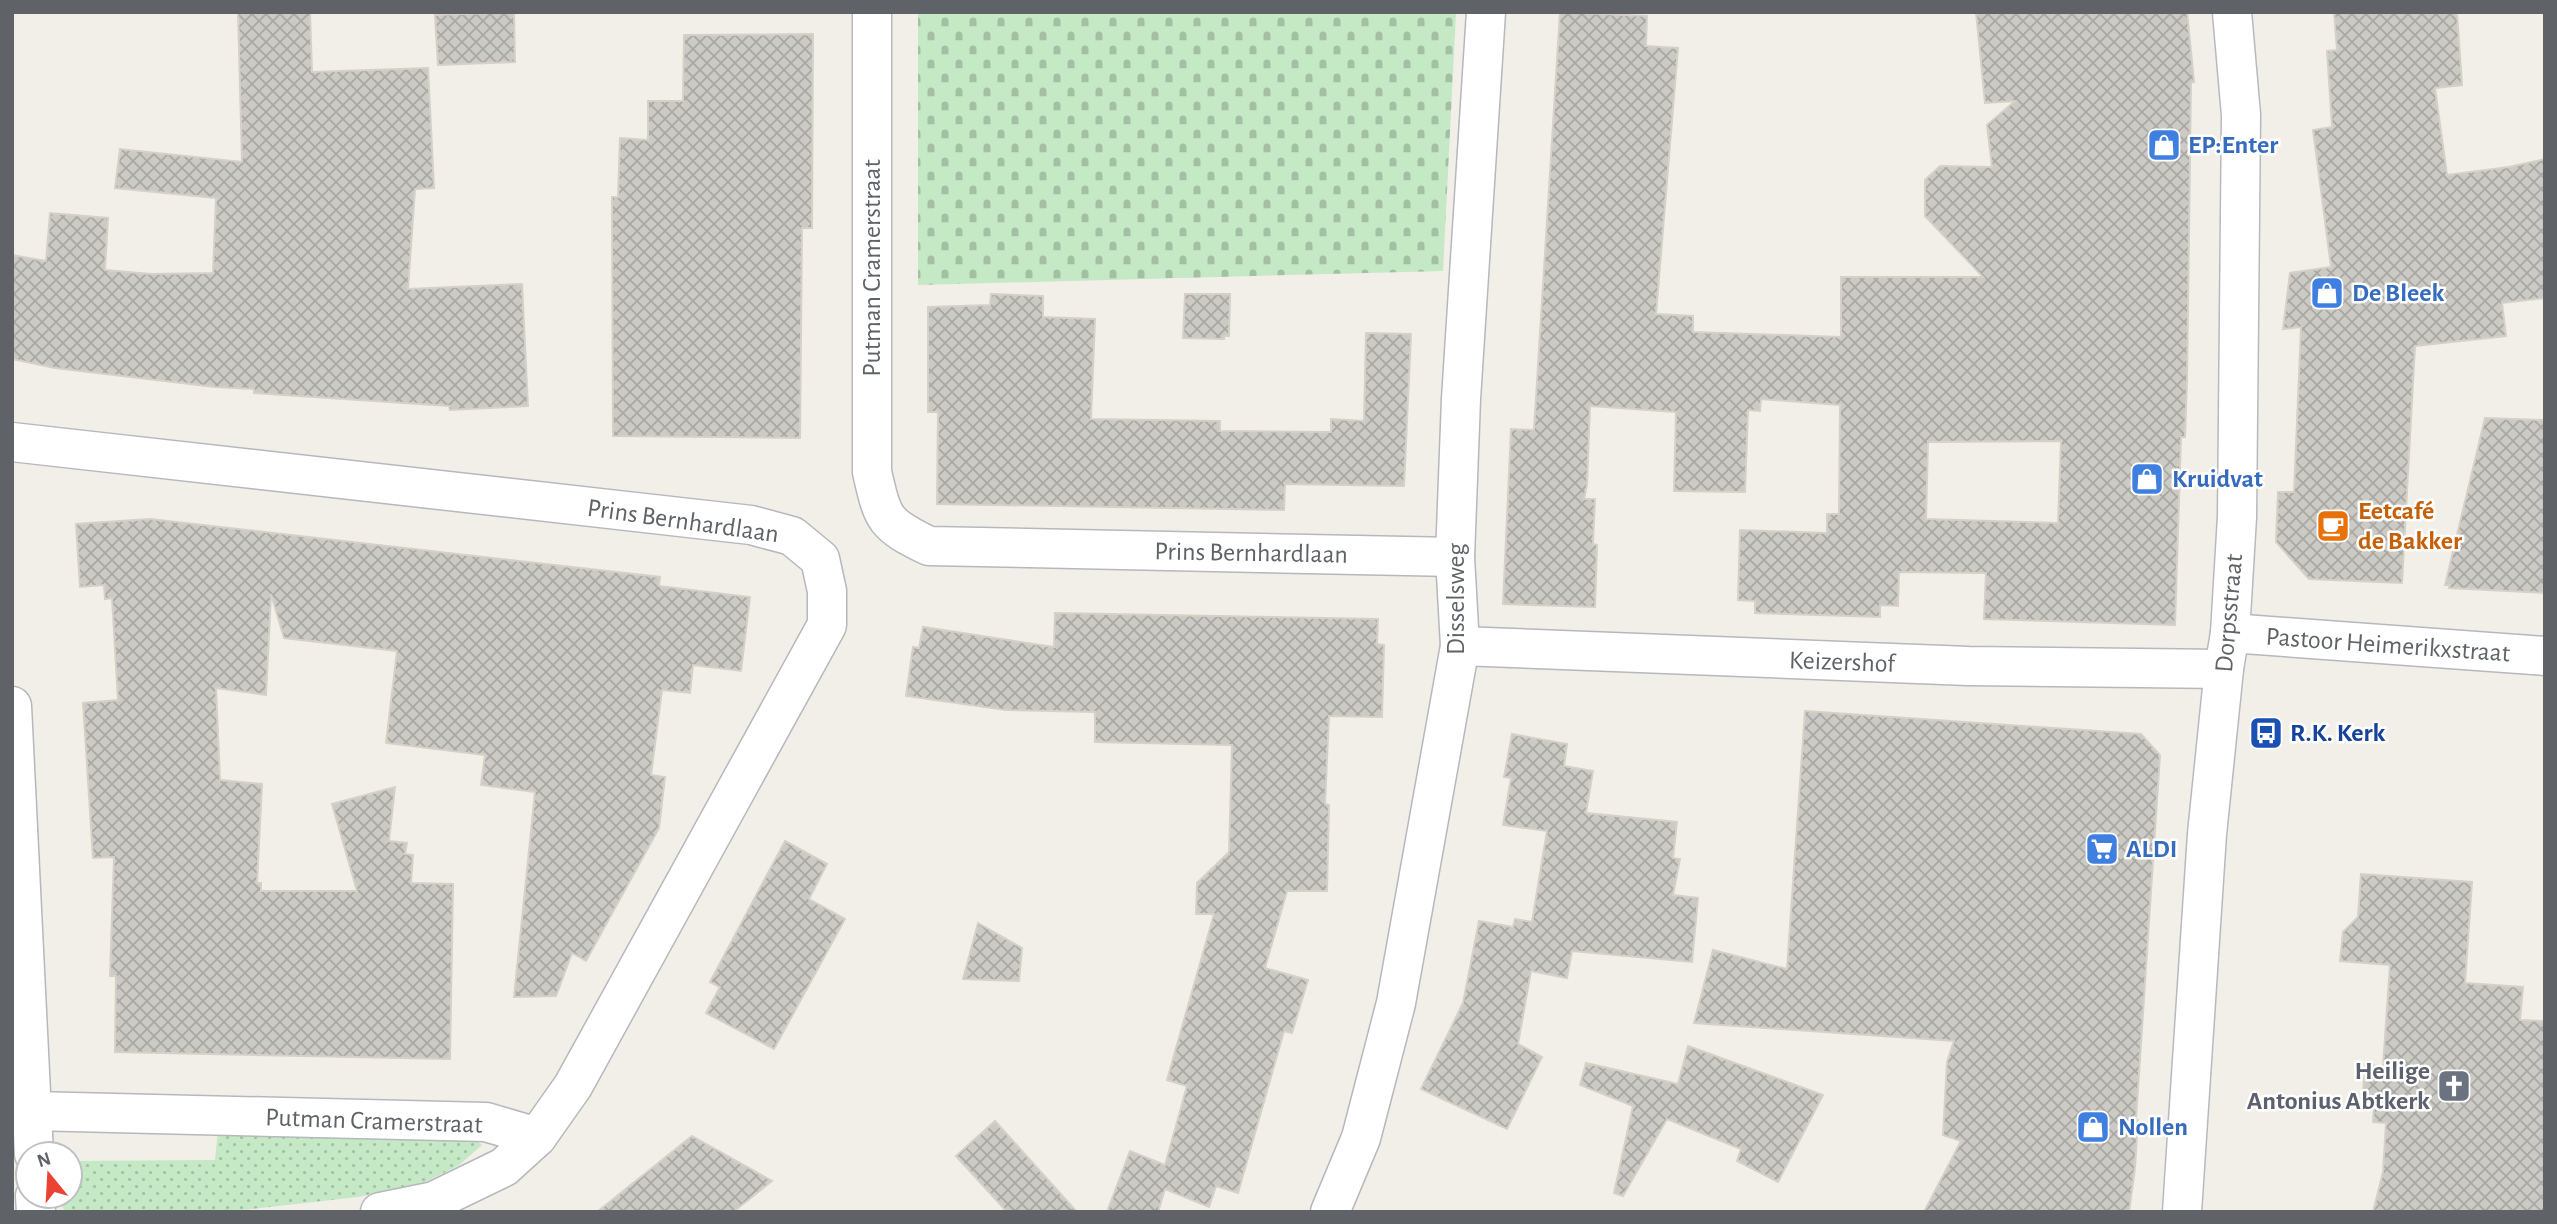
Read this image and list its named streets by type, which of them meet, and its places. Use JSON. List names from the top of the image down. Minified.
{"streets":{"street":["Putman Cramerstraat","Prins Bernhardlaan","Disselsweg","Dorpsstraat","Pastoor Heimerikxstraat","Keizershof"]},"crossings":[["Putman Cramerstraat","Prins Bernhardlaan"],["Prins Bernhardlaan","Disselsweg"],["Disselsweg","Keizershof"],["Dorpsstraat","Pastoor Heimerikxstraat"],["Dorpsstraat","Keizershof"],["Pastoor Heimerikxstraat","Keizershof"]],"places":{"shop":["EP:Enter","De Bleek","Kruidvat","Nollen"],"cafe":["Eetcafé de Bakker"],"bus stop":["R.K. Kerk"],"supermarket":["ALDI"],"church":["Heilige Antonius Abtkerk"]},"north":"top"}
